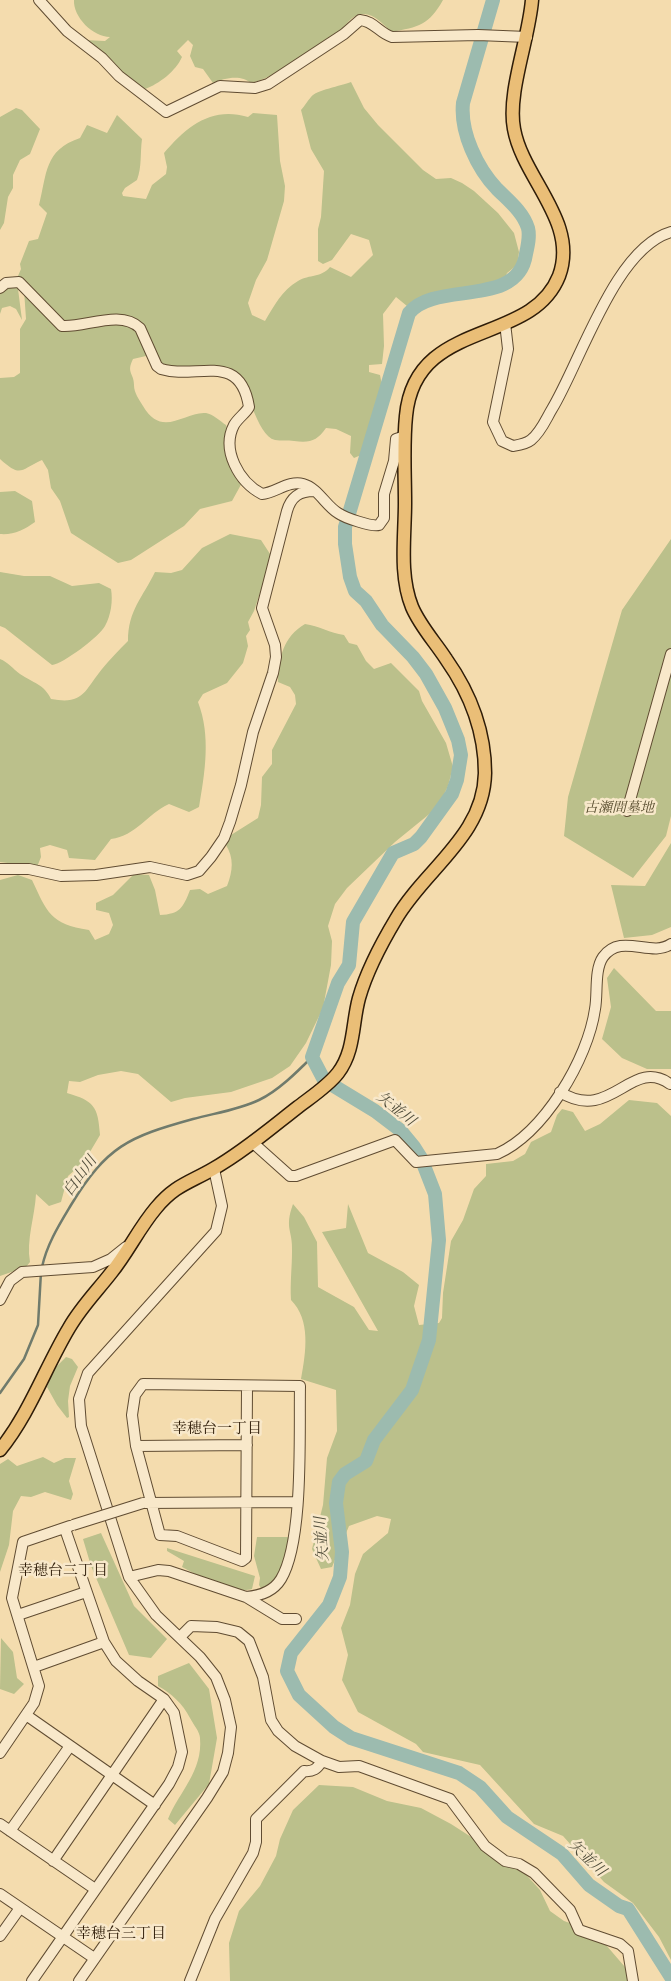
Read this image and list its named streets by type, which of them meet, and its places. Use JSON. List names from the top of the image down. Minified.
{"districts":["幸穂台一丁目","幸穂台二丁目","幸穂台三丁目"],"water":["矢並川","白山川"],"parks":["古瀬間墓地"]}
